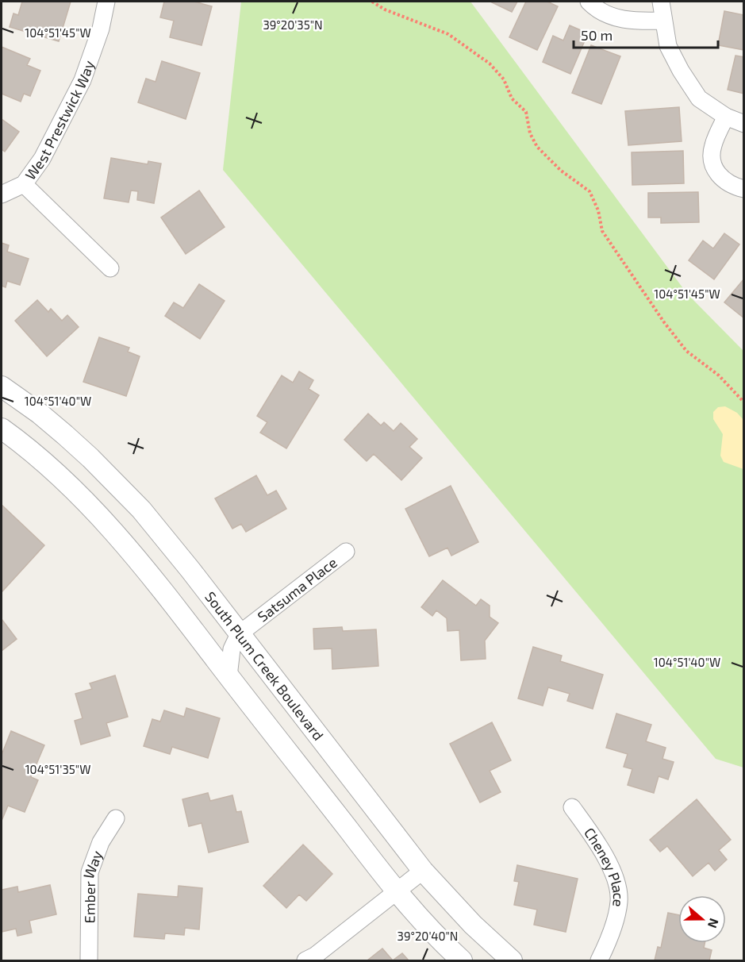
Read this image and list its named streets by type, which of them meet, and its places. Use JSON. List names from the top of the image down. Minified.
{"streets":{"street":["West Prestwick Way","Satsuma Place","South Plum Creek Boulevard","Cheney Place","Ember Way"]},"crossings":[["Satsuma Place","South Plum Creek Boulevard"]],"scale_bar":"50 m","north":"right","coordinates":["39°20'35\"N","104°51'45\"W","104°51'40\"W","104°51'35\"W","39°20'40\"N"]}
